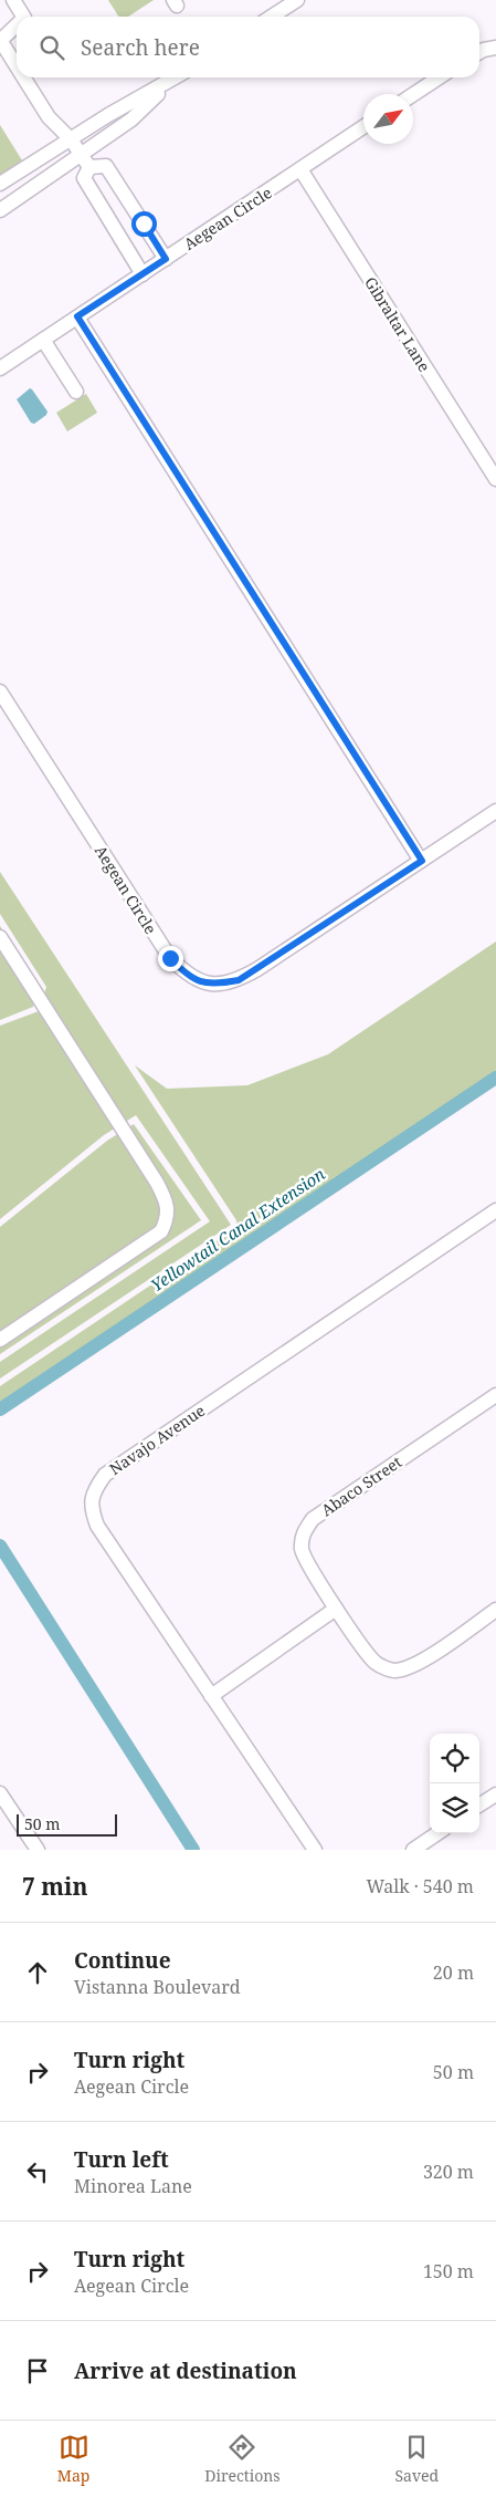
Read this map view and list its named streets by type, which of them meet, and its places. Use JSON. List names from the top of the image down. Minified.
{"streets":{"street":["Aegean Circle","Gibraltar Lane","Navajo Avenue","Abaco Street"]},"crossings":[["Aegean Circle","Gibraltar Lane"]],"water":["Yellowtail Canal Extension"],"scale_bar":"50 m","north":"top right","page":{"search":"Search here","scale":"50 m","heading":["7 min","Walk · 540 m"],"list":[["Continue","Vistanna Boulevard","20 m"],["Turn right","Aegean Circle","50 m"],["Turn left","Minorea Lane","320 m"],["Turn right","Aegean Circle","150 m"],"Arrive at destination"],"nav":["Map","Directions","Saved"]}}
